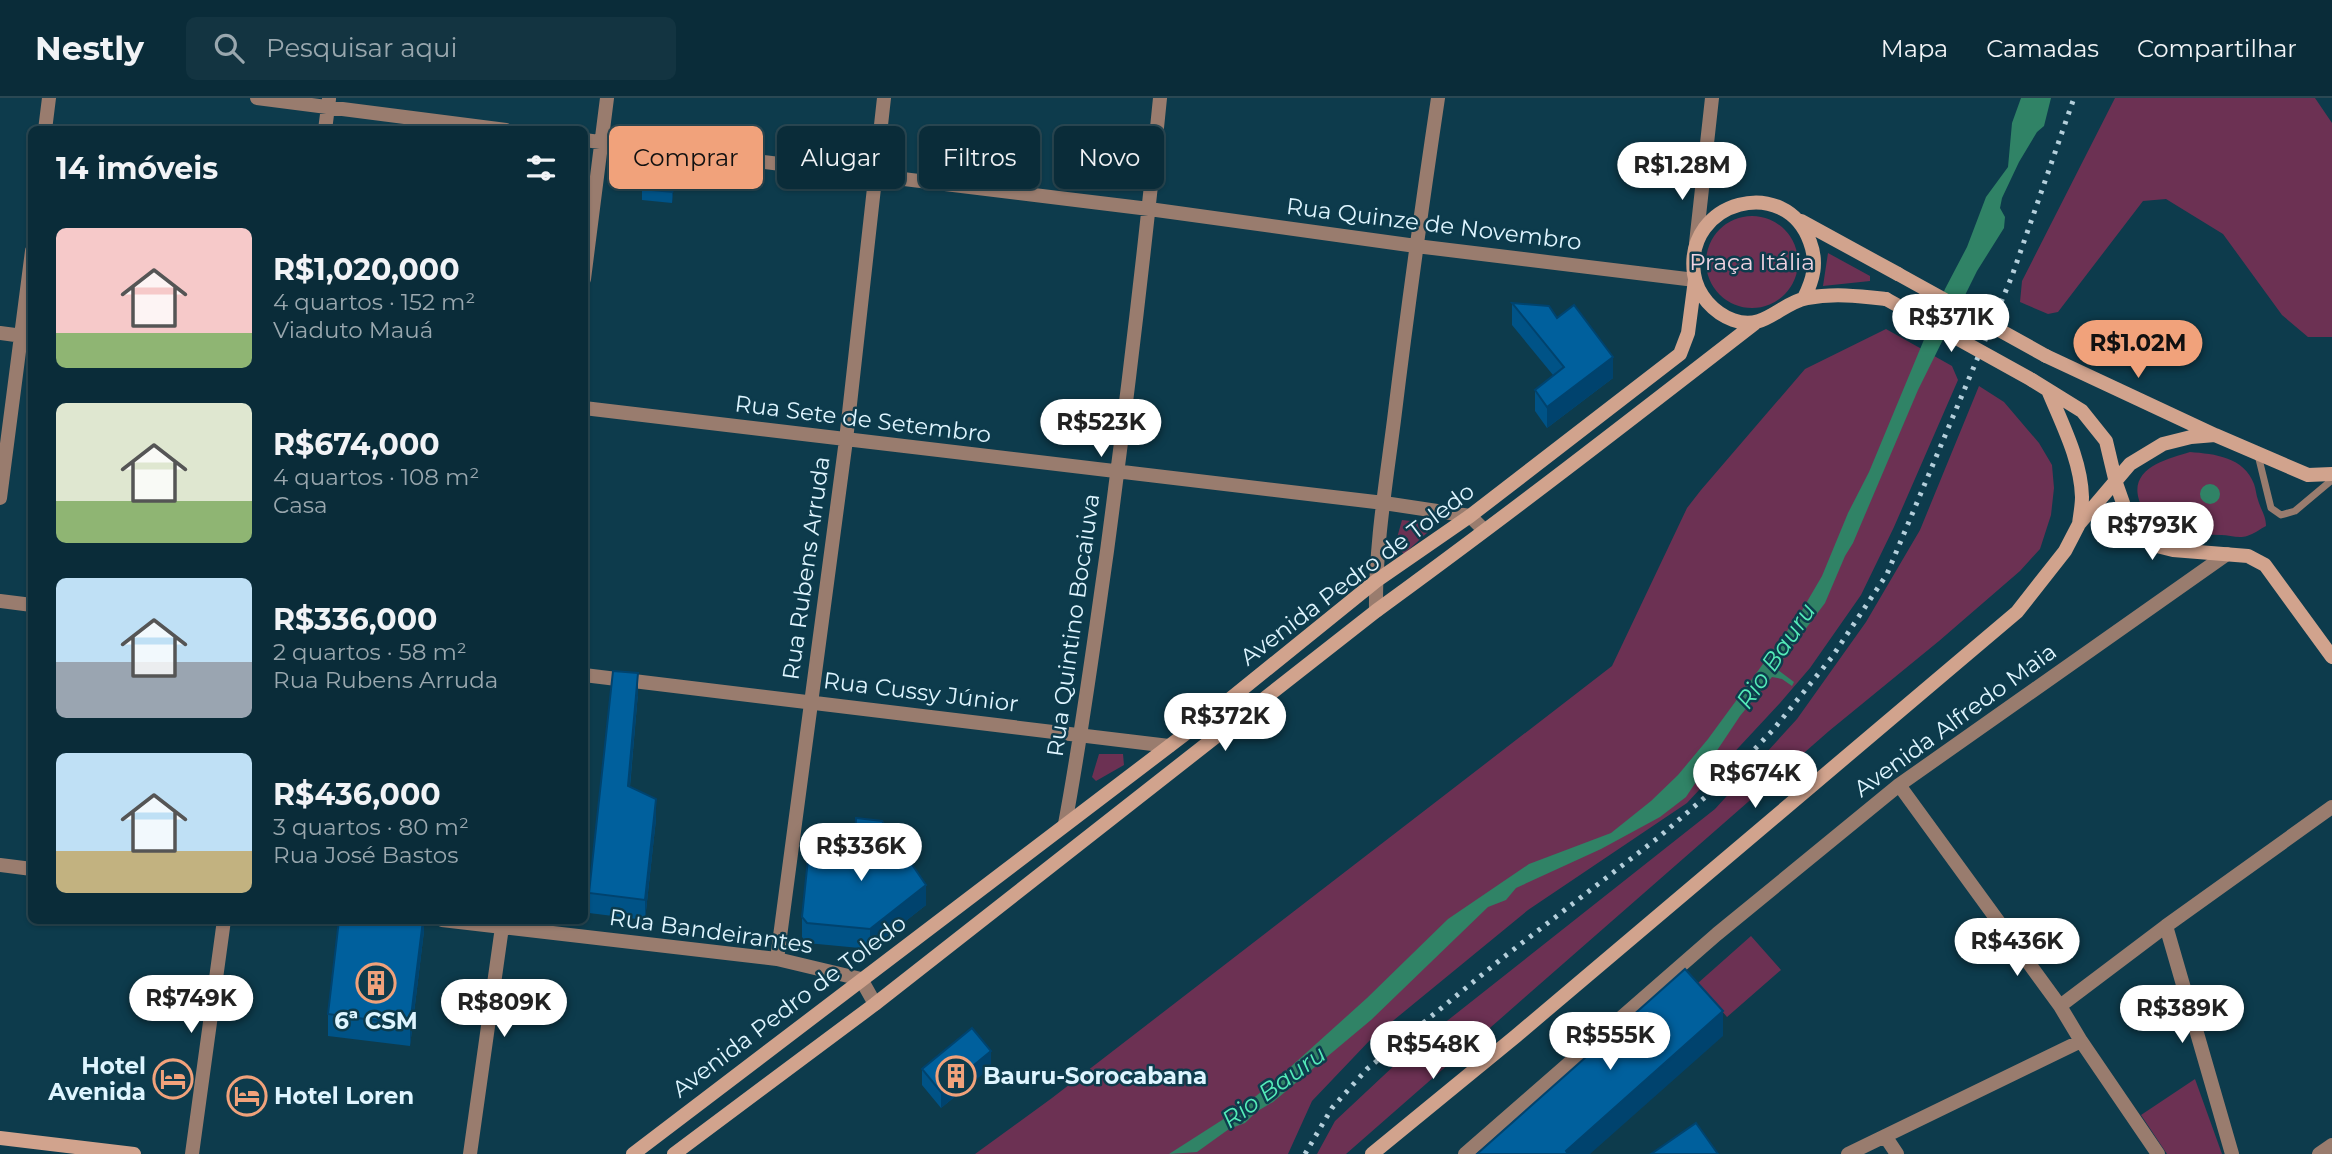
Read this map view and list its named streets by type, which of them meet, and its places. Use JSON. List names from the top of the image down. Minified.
{"streets":{"main road":["Avenida Pedro de Toledo"],"street":["Rua Quinze de Novembro","Rua Sete de Setembro","Rua Rubens Arruda","Rua Quintino Bocaiuva","Rua Cussy Júnior","Avenida Alfredo Maia","Rua Bandeirantes"]},"crossings":[["Rua Quinze de Novembro","Avenida Pedro de Toledo"],["Rua Quinze de Novembro","Rua Quintino Bocaiuva"],["Rua Sete de Setembro","Rua Rubens Arruda"],["Rua Sete de Setembro","Avenida Pedro de Toledo"],["Rua Sete de Setembro","Rua Quintino Bocaiuva"],["Rua Rubens Arruda","Rua Cussy Júnior"],["Rua Rubens Arruda","Rua Bandeirantes"],["Avenida Pedro de Toledo","Rua Quintino Bocaiuva"],["Avenida Pedro de Toledo","Rua Cussy Júnior"],["Avenida Pedro de Toledo","Rua Bandeirantes"],["Rua Quintino Bocaiuva","Rua Cussy Júnior"]],"water":["Rio Bauru"],"parks":["Praça Itália"],"places":{"building":["6ª CSM","Bauru-Sorocabana"],"hotel":["Hotel Avenida","Hotel Loren"]},"page":{"header":"Nestly","search":"Pesquisar aqui","nav":["Mapa","Camadas","Compartilhar"],"chip":["Comprar","Alugar","Filtros","Novo"],"heading":"14 imóveis","price":["R$1.28M","R$371K","R$1.02M","R$523K","R$793K","R$372K","R$674K","R$336K","R$436K","R$749K","R$809K","R$389K","R$555K","R$548K"],"list":[{"name":"R$1,020,000","note":"4 quartos · 152 m² · Viaduto Mauá"},{"name":"R$674,000","note":"4 quartos · 108 m² · Casa"},{"name":"R$336,000","note":"2 quartos · 58 m² · Rua Rubens Arruda"},{"name":"R$436,000","note":"3 quartos · 80 m² · Rua José Bastos"}]}}
